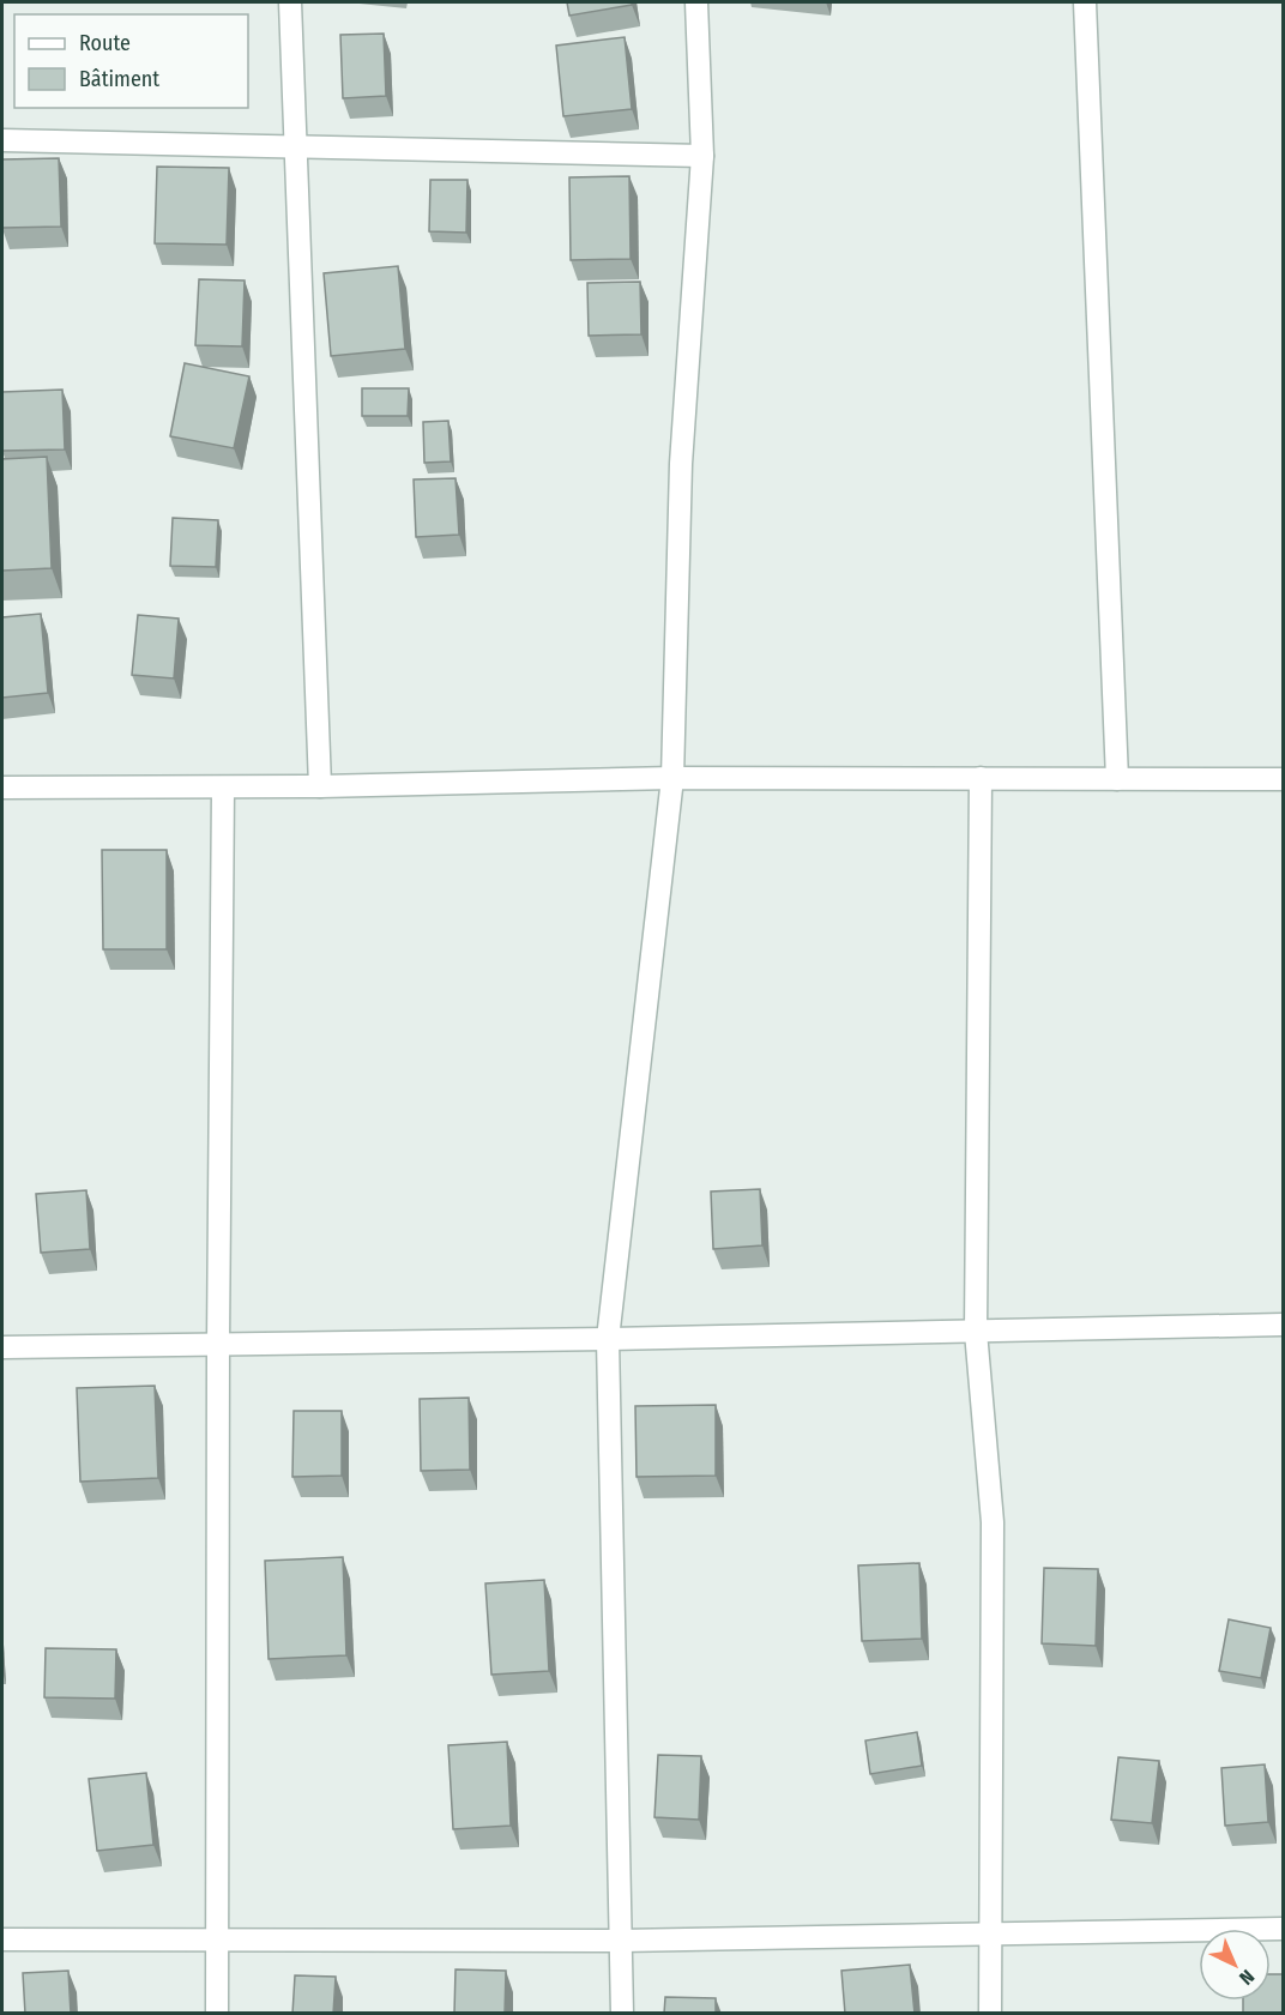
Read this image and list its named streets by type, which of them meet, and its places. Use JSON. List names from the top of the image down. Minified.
{"legend":["Route","Bâtiment"],"north":"bottom right"}
